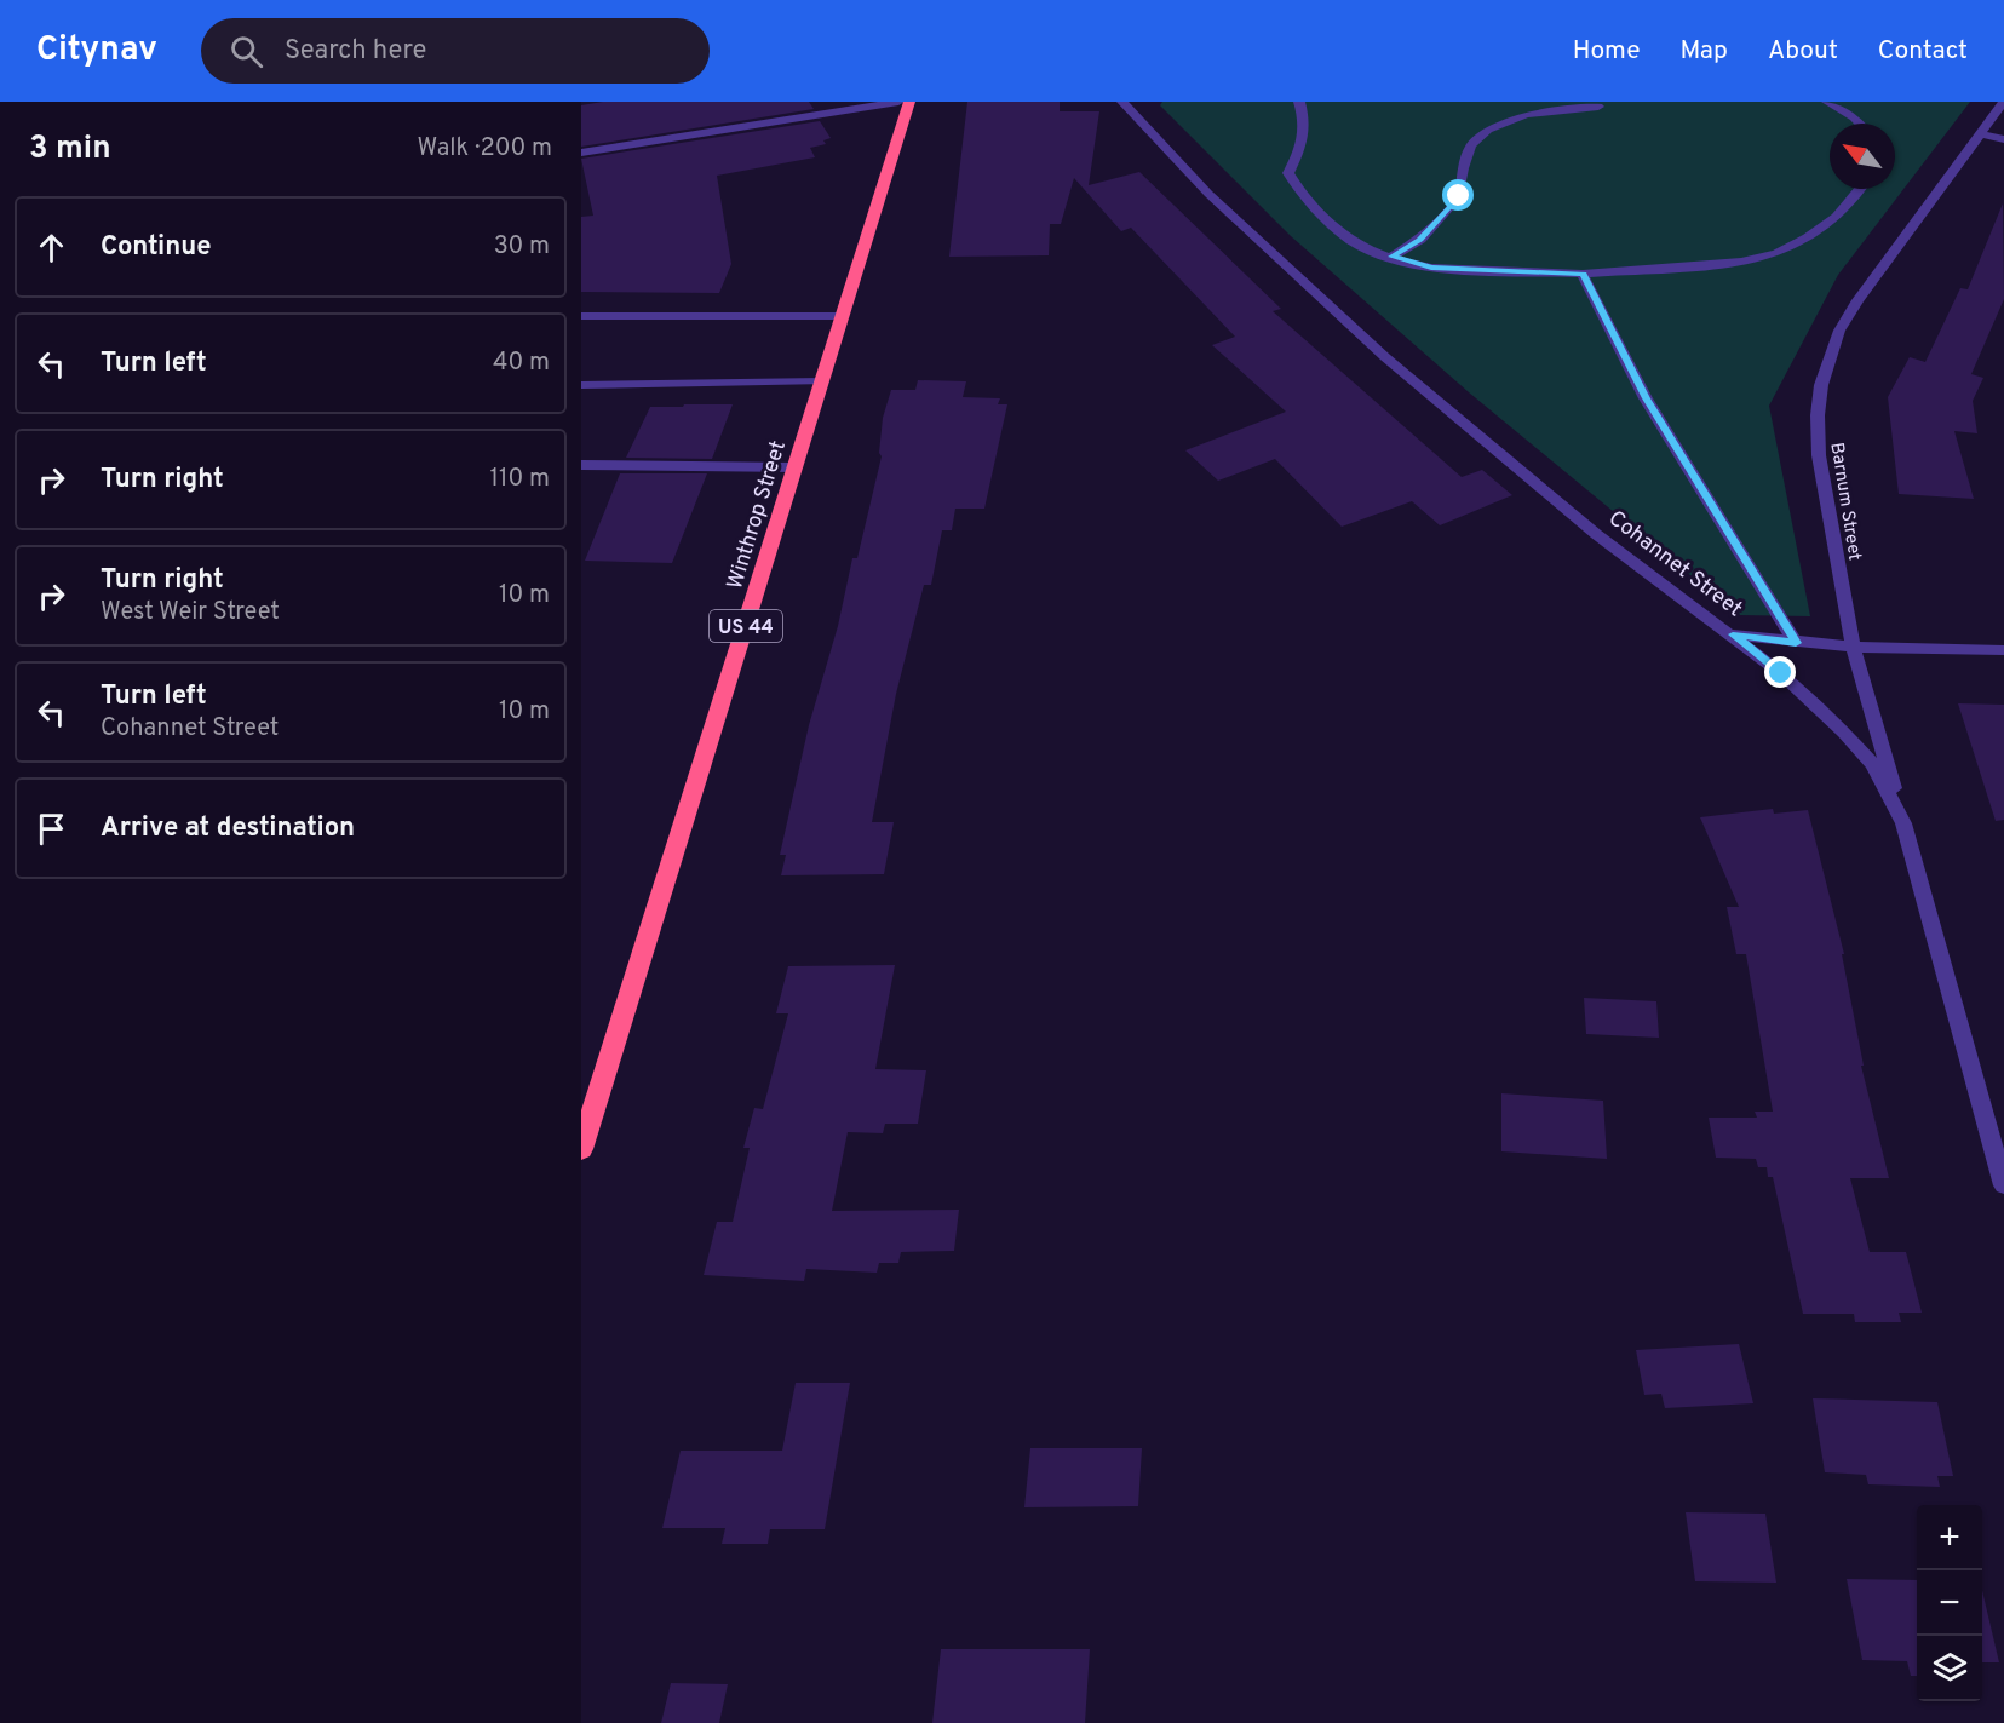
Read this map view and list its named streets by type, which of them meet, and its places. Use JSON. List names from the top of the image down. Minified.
{"streets":{"highway":["Winthrop Street","US 44"],"street":["Barnum Street","Cohannet Street"]},"crossings":[["Barnum Street","Cohannet Street"]],"north":"top left","page":{"header":"Citynav","search":"Search here","nav":["Home","Map","About","Contact"],"heading":["3 min","Walk · 200 m"],"list":[["Continue","30 m"],["Turn left","40 m"],["Turn right","110 m"],["Turn right","West Weir Street","10 m"],["Turn left","Cohannet Street","10 m"],"Arrive at destination"],"map_buttons":["+","−"]}}
